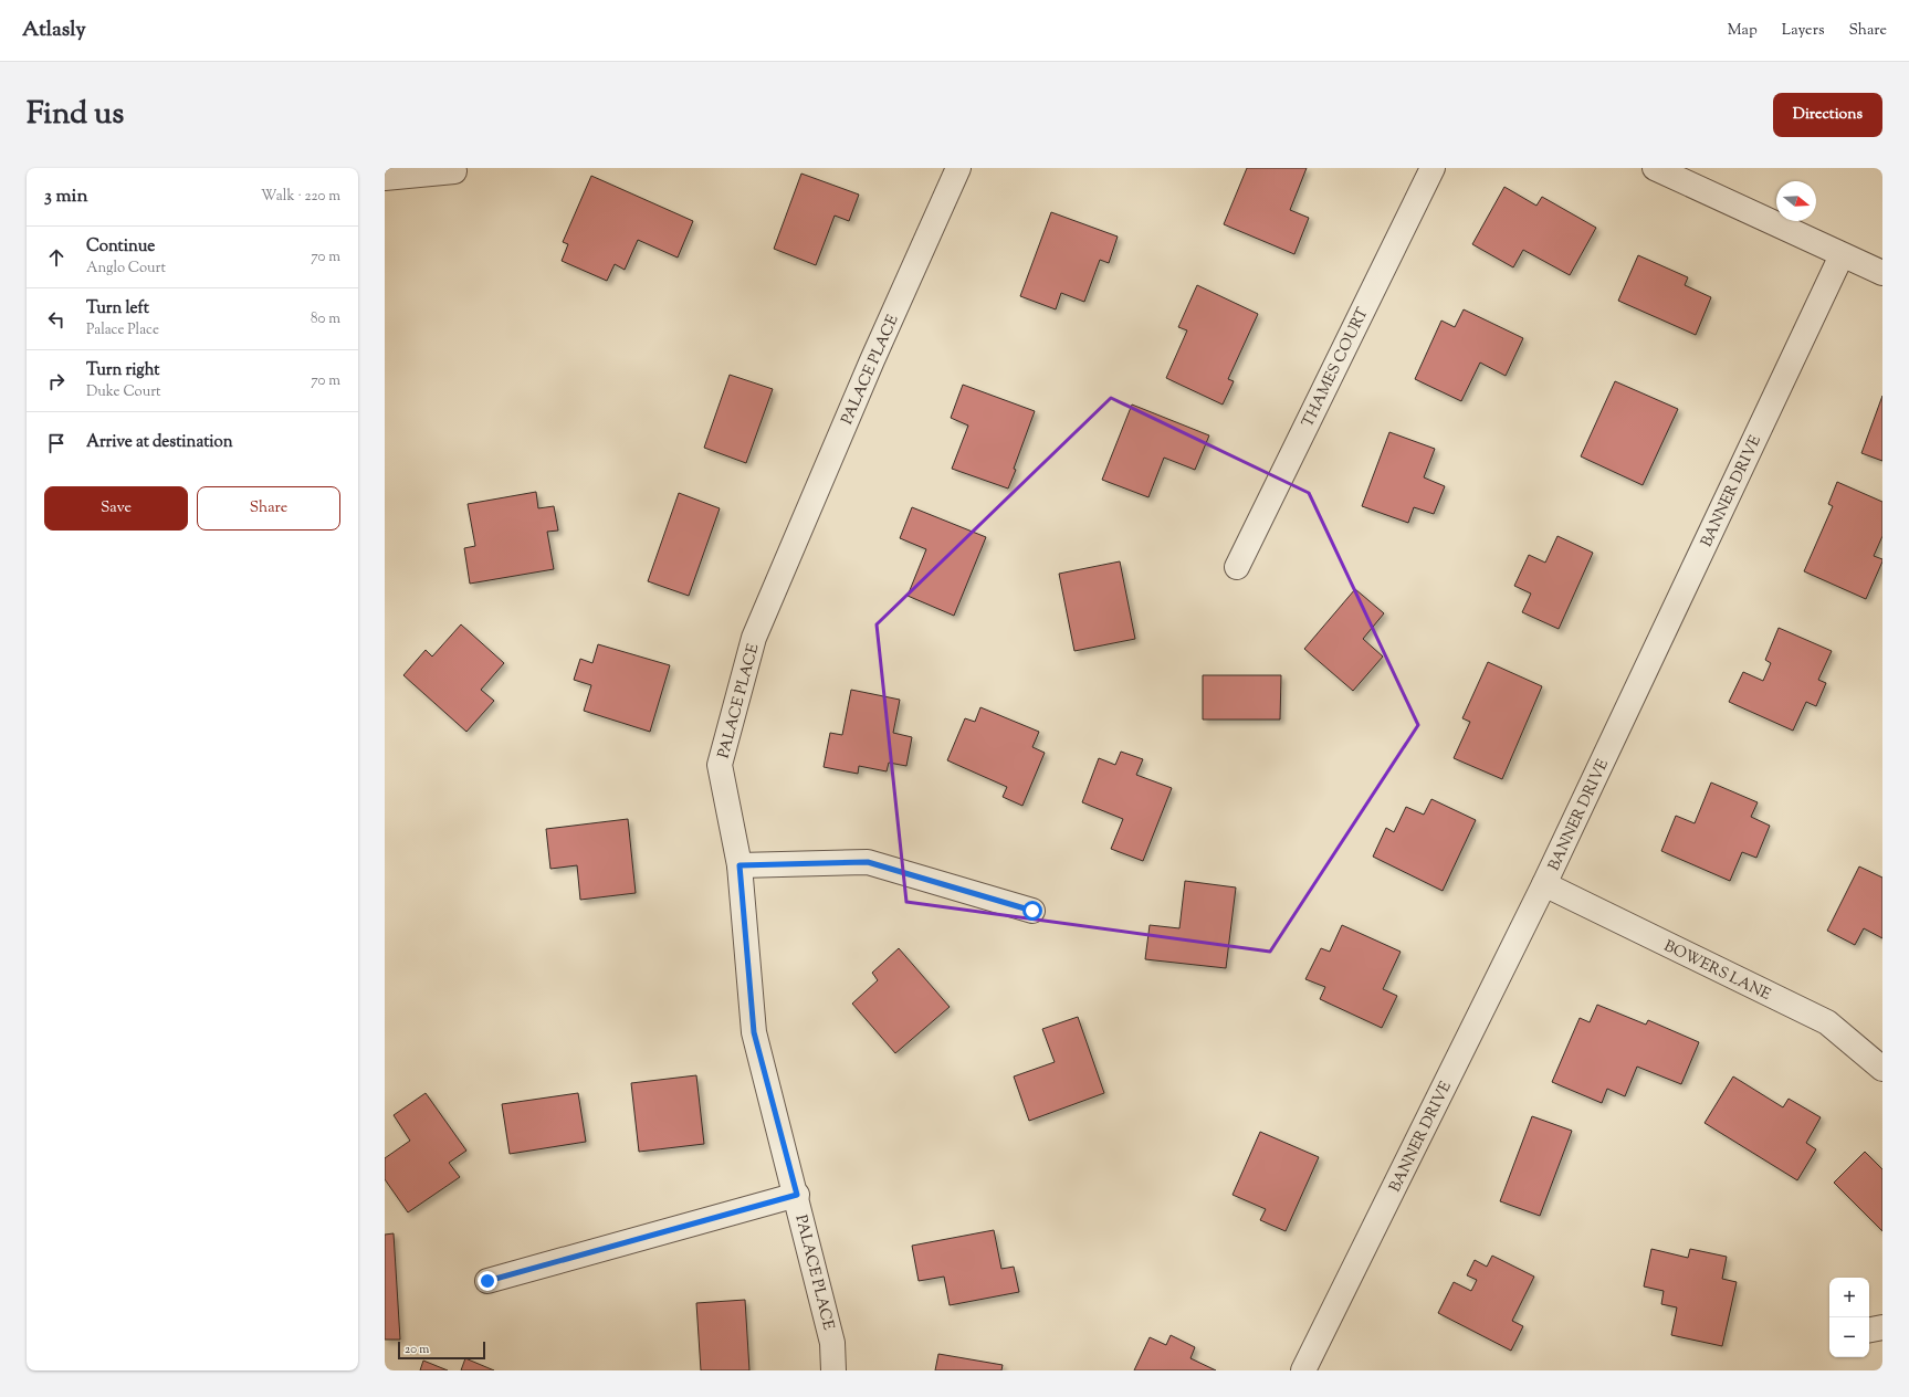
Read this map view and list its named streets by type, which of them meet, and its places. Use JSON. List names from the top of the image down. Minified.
{"streets":{"street":["THAMES COURT","PALACE PLACE","BANNER DRIVE","BOWERS LANE"]},"crossings":[["BANNER DRIVE","BOWERS LANE"]],"scale_bar":"20 m","north":"right","page":{"header":"Atlasly","nav":["Map","Layers","Share"],"title":"Find us","buttons":["Directions",["Save","Share"]],"heading":["3 min","Walk · 220 m"],"list":[["Continue","Anglo Court","70 m"],["Turn left","Palace Place","80 m"],["Turn right","Duke Court","70 m"],"Arrive at destination"],"map_buttons":["+","−"],"scale":"20 m"}}
